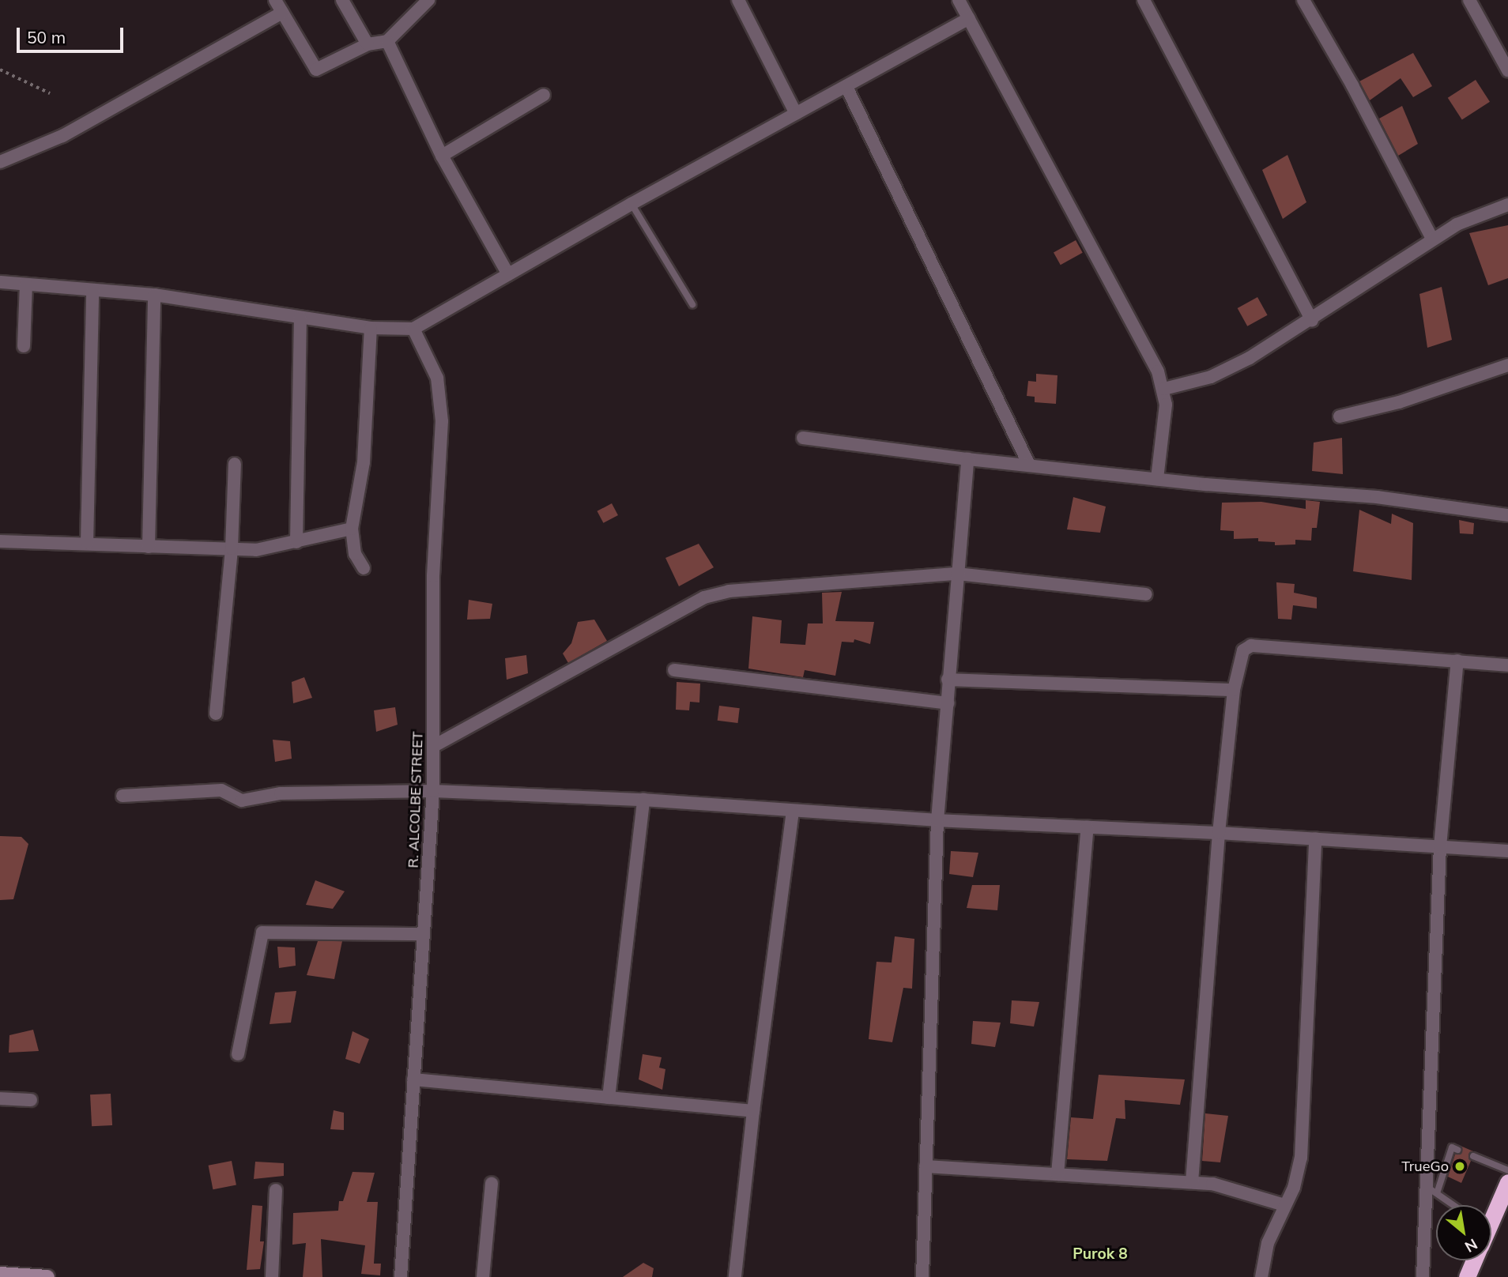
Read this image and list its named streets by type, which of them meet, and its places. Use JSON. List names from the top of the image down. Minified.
{"streets":{"street":["R. ALCOLBE STREET"]},"districts":["Purok 8"],"places":["TrueGo"],"scale_bar":"50 m","north":"bottom right"}
